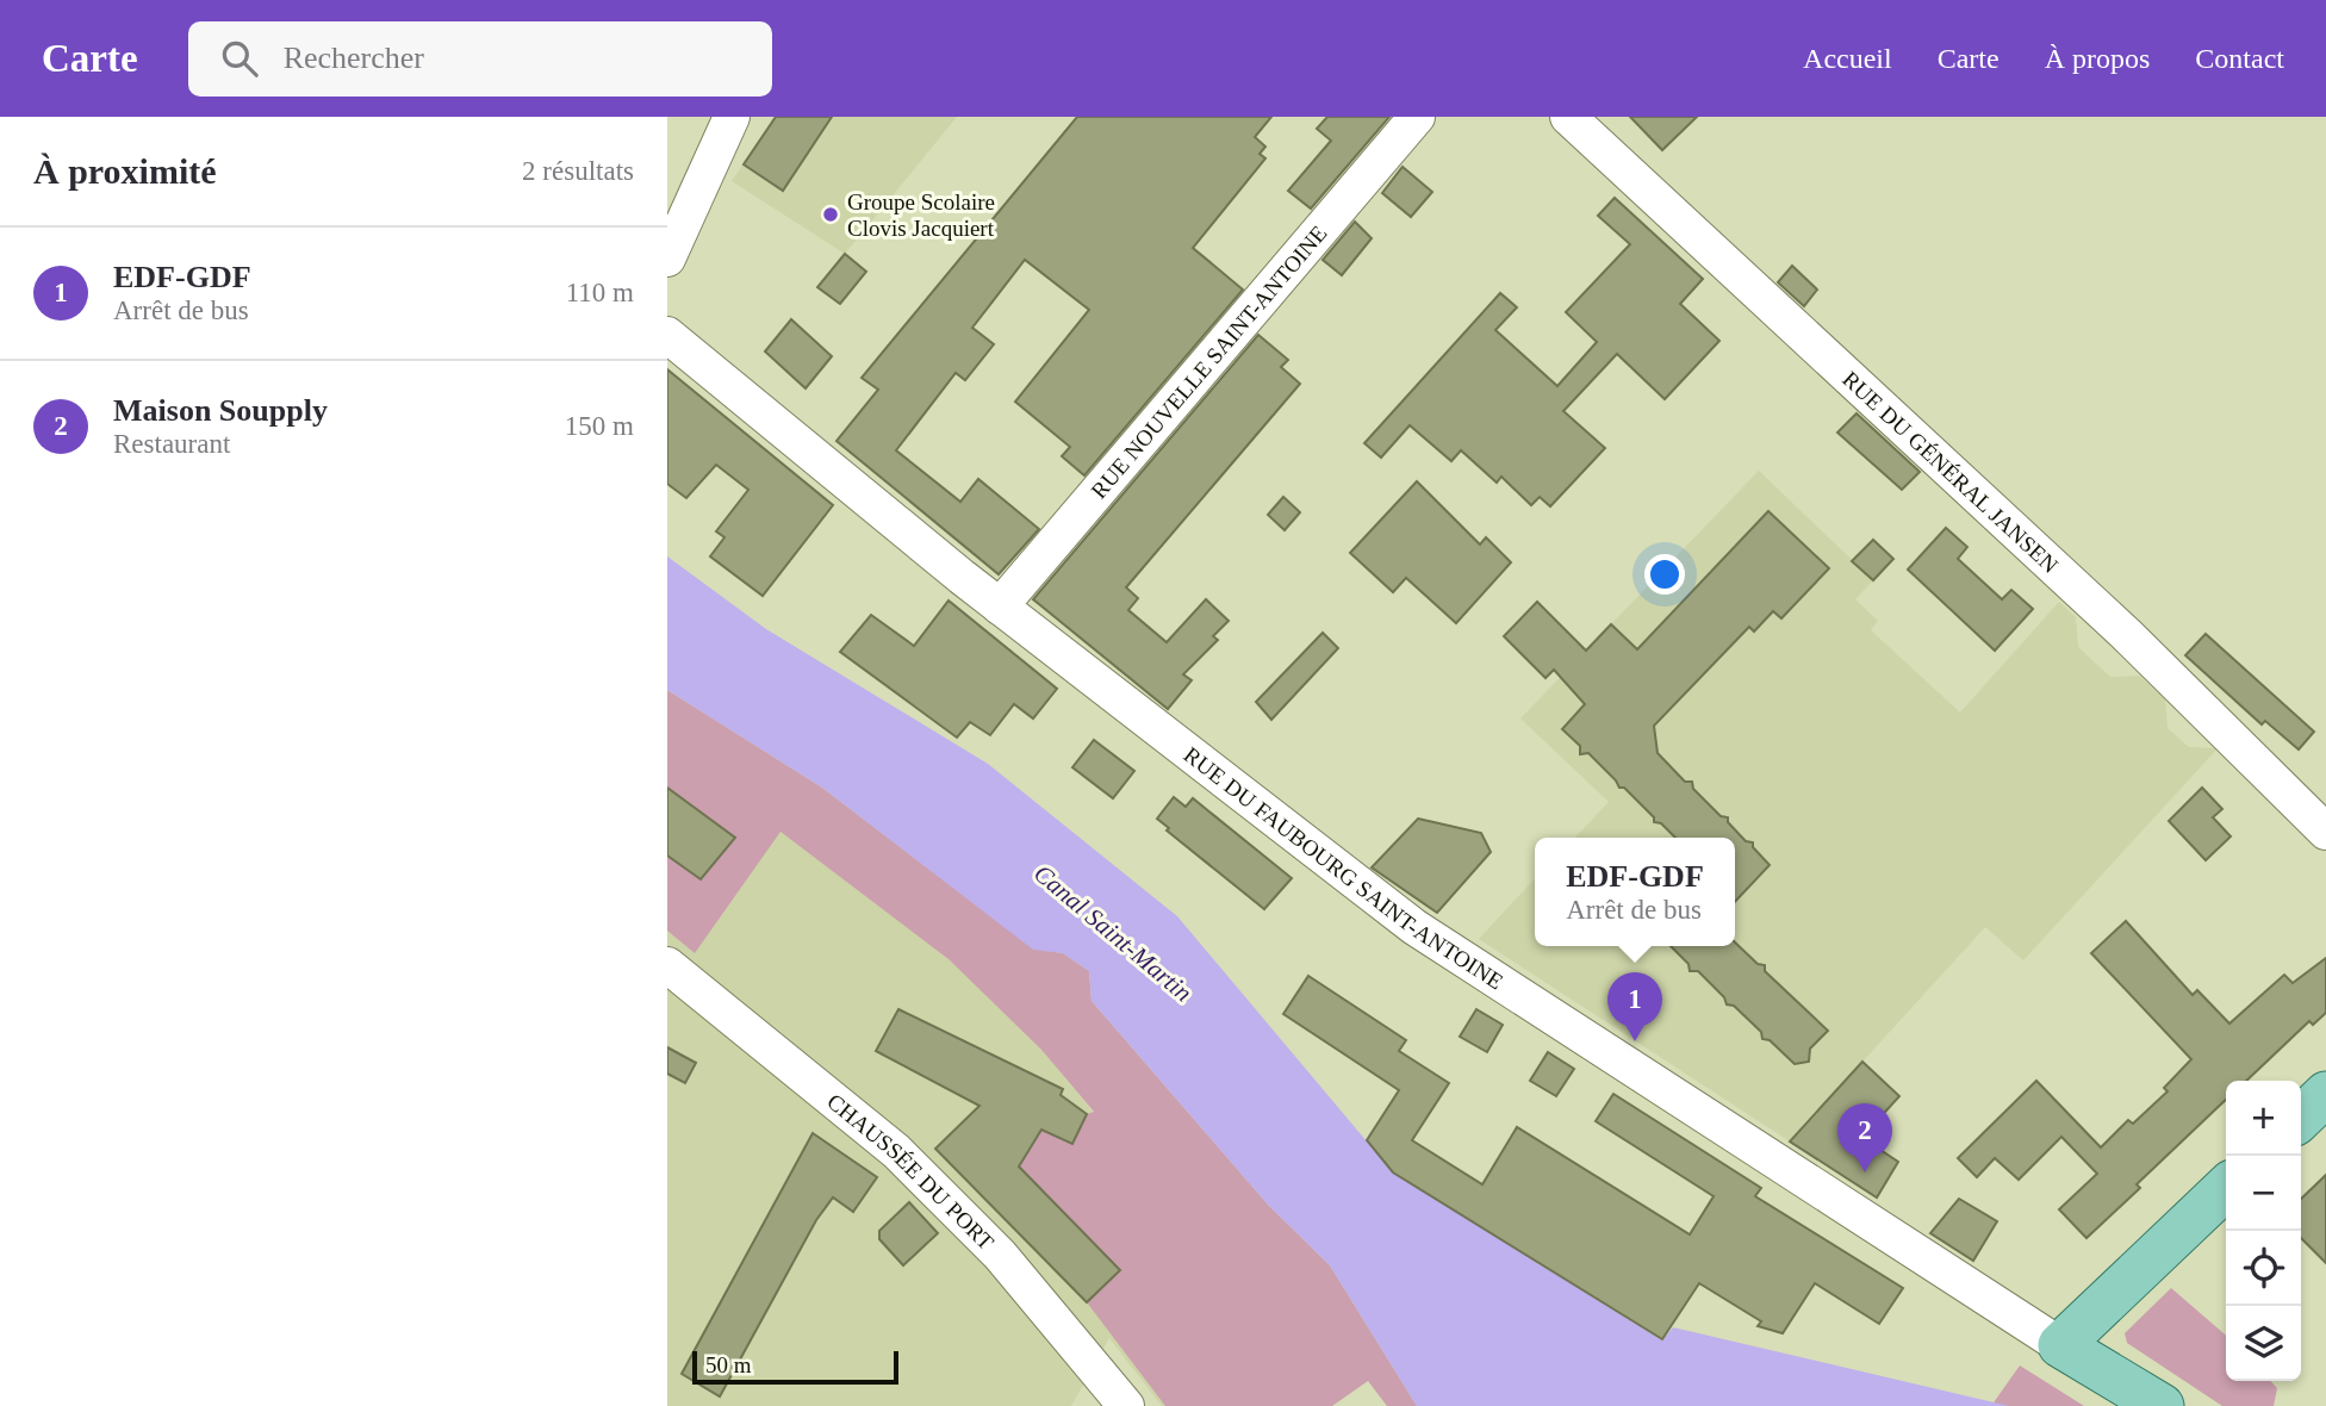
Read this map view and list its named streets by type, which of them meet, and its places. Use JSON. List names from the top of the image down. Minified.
{"streets":{"street":["RUE NOUVELLE SAINT-ANTOINE","RUE DU GÉNÉRAL JANSEN","RUE DU FAUBOURG SAINT-ANTOINE","CHAUSSÉE DU PORT"]},"crossings":[["RUE NOUVELLE SAINT-ANTOINE","RUE DU FAUBOURG SAINT-ANTOINE"]],"water":["Canal Saint-Martin"],"places":["Groupe Scolaire Clovis Jacquiert"],"scale_bar":"50 m","page":{"header":"Carte","search":"Rechercher","nav":["Accueil","Carte","À propos","Contact"],"heading":["À proximité","2 résultats"],"list":[{"mark":"1","name":"EDF-GDF","note":"Arrêt de bus","value":"110 m"},{"mark":"2","name":"Maison Soupply","note":"Restaurant","value":"150 m"}],"popup":["EDF-GDF","Arrêt de bus"],"pins":["1","2"],"map_buttons":["+","−"],"scale":"50 m"}}
